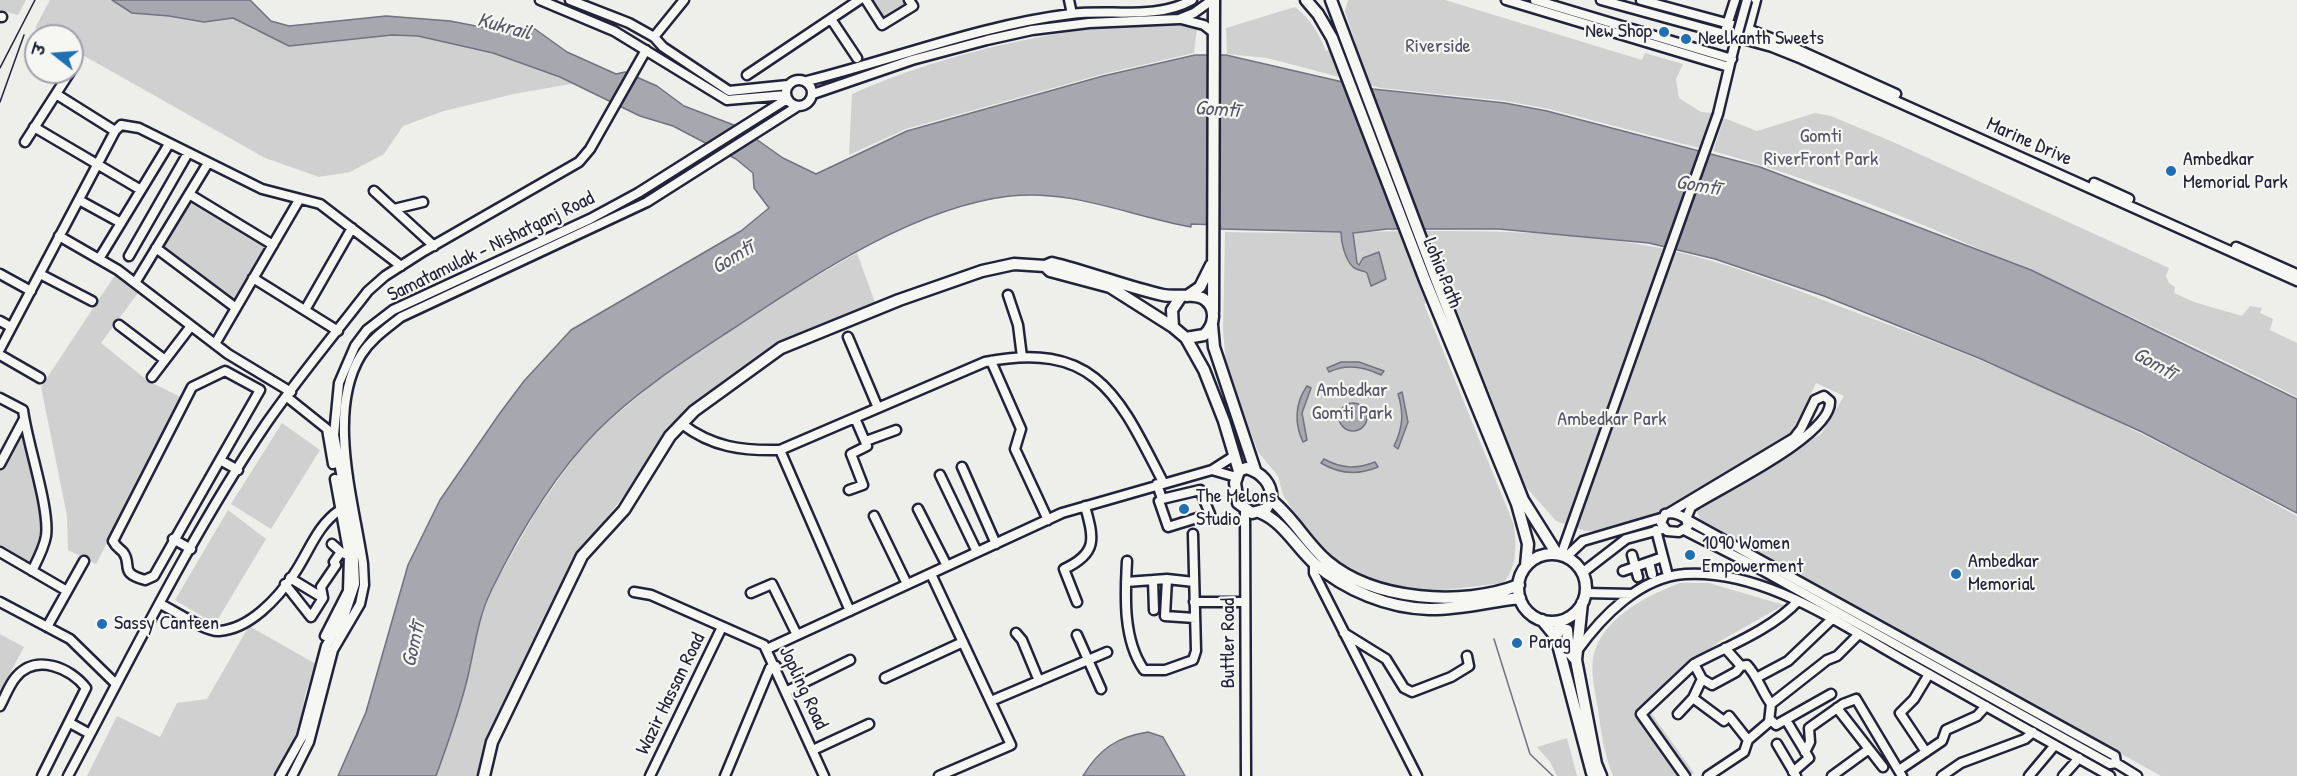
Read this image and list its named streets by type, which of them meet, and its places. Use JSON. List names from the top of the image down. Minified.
{"streets":{"main road":["Lohia Path"],"street":["Marine Drive","Samatamulak - Nishatganj Road","Buttler Road","Jopling Road","Wazir Hassan Road"]},"crossings":[["Jopling Road","Wazir Hassan Road"]],"water":["Kukrail","Gomtī"],"parks":["Riverside","Gomti RiverFront Park","Ambedkar Gomti Park","Ambedkar Park"],"places":["New Shop","Neelkanth Sweets","Ambedkar Memorial Park","The Melons Studio","1090 Women Empowerment","Ambedkar Memorial","Sassy Canteen","Parag"],"north":"left"}
